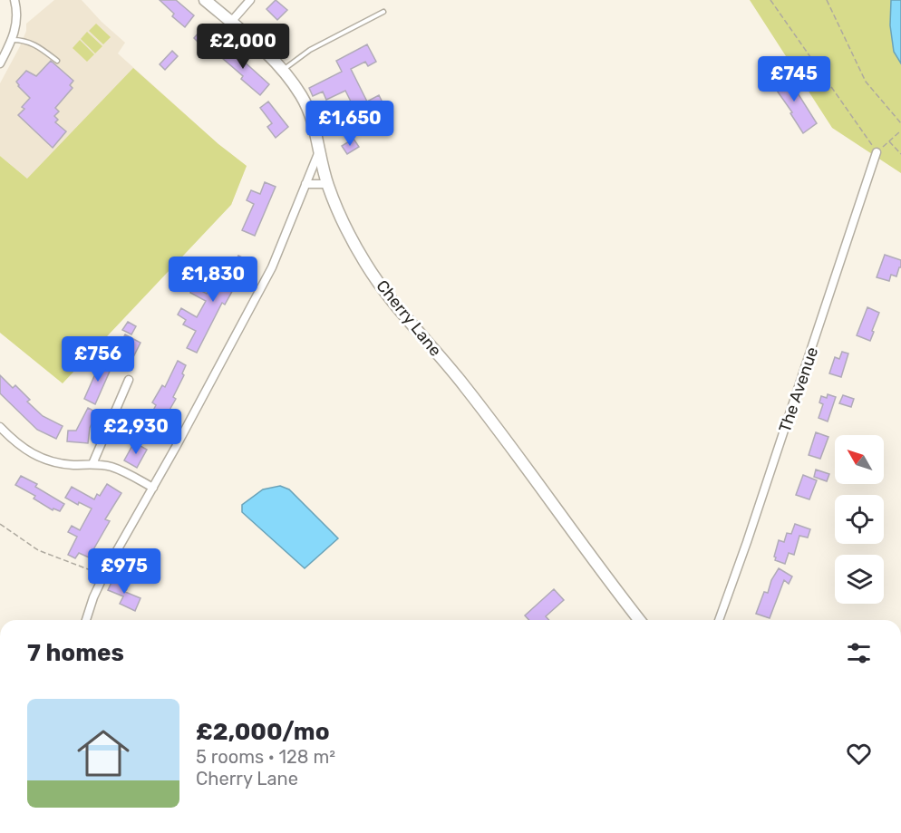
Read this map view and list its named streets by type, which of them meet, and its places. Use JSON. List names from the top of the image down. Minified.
{"streets":{"main road":["Cherry Lane"],"street":["The Avenue"]},"north":"top left","page":{"price":["£2,000","£745","£1,650","£1,830","£756","£2,930","£975"],"heading":"7 homes","list":[{"name":"£2,000/mo","note":"5 rooms · 128 m² · Cherry Lane"}]}}
